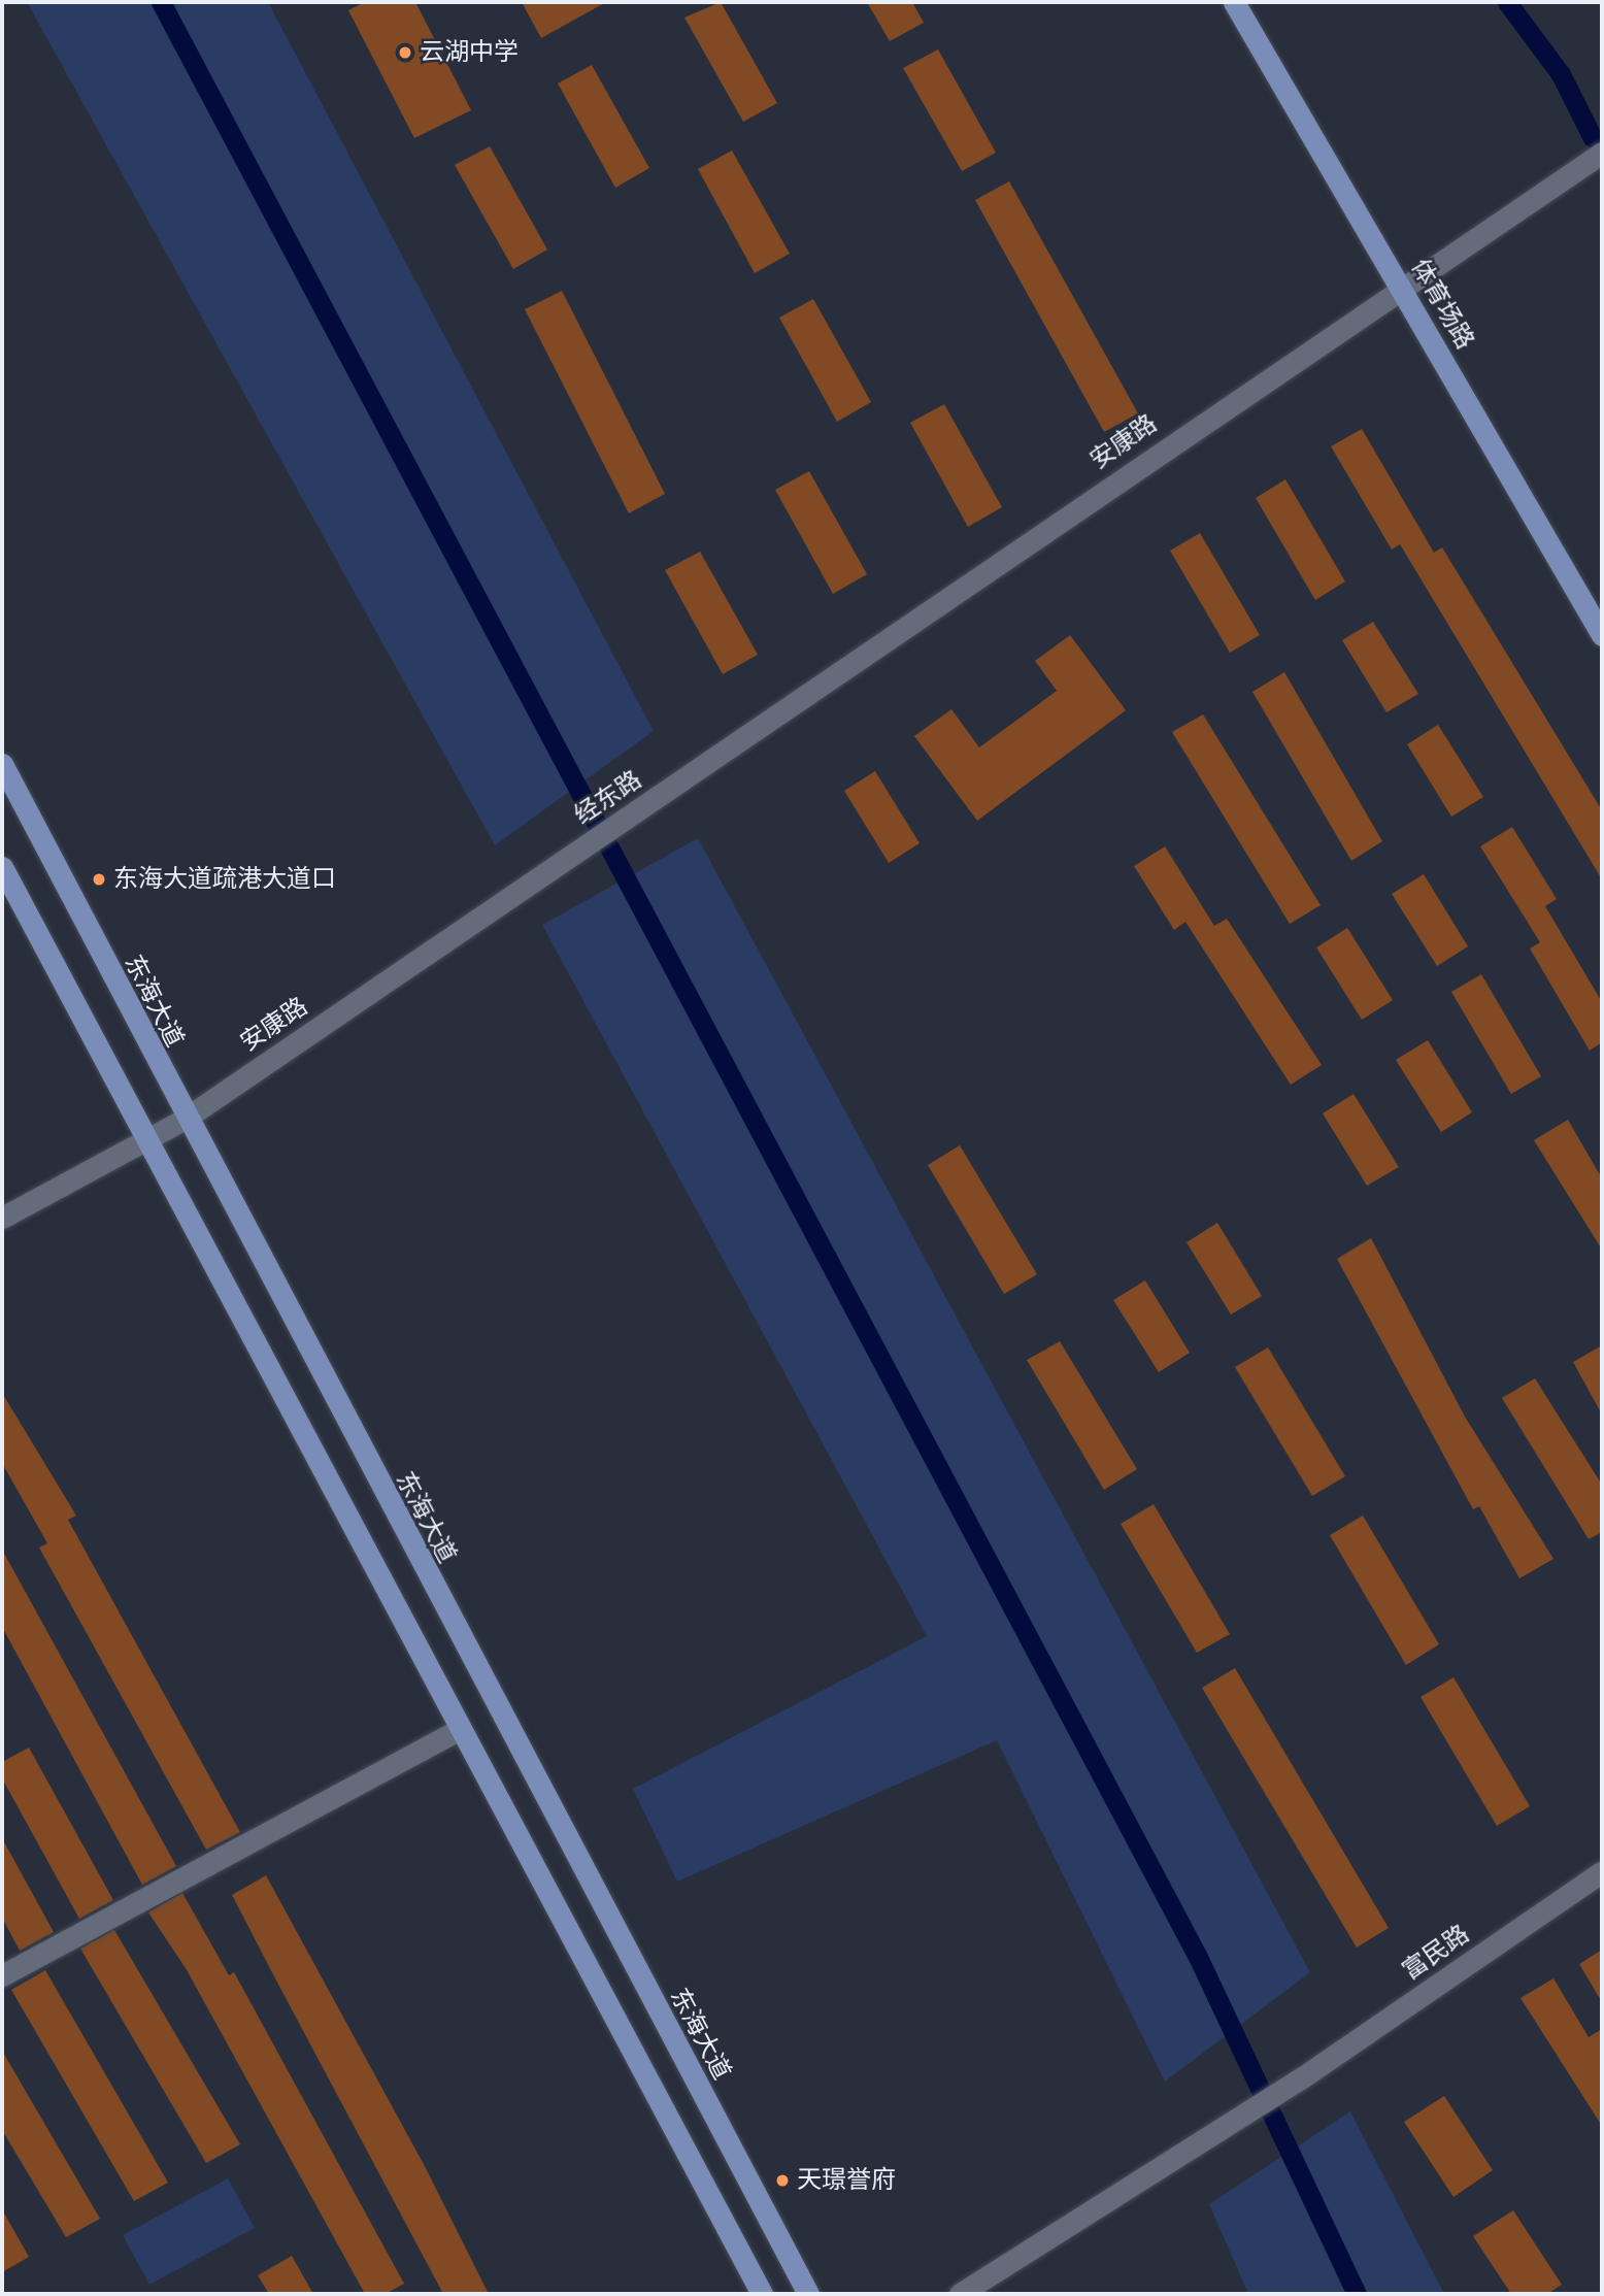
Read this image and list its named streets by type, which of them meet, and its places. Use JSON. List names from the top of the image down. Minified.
{"streets":{"main road":["体育场路","东海大道"],"street":["安康路","经东路","富民路"]},"crossings":[["体育场路","安康路"],["安康路","经东路"],["安康路","东海大道"]],"places":["云湖中学","东海大道疏港大道口","天璟誉府"]}
